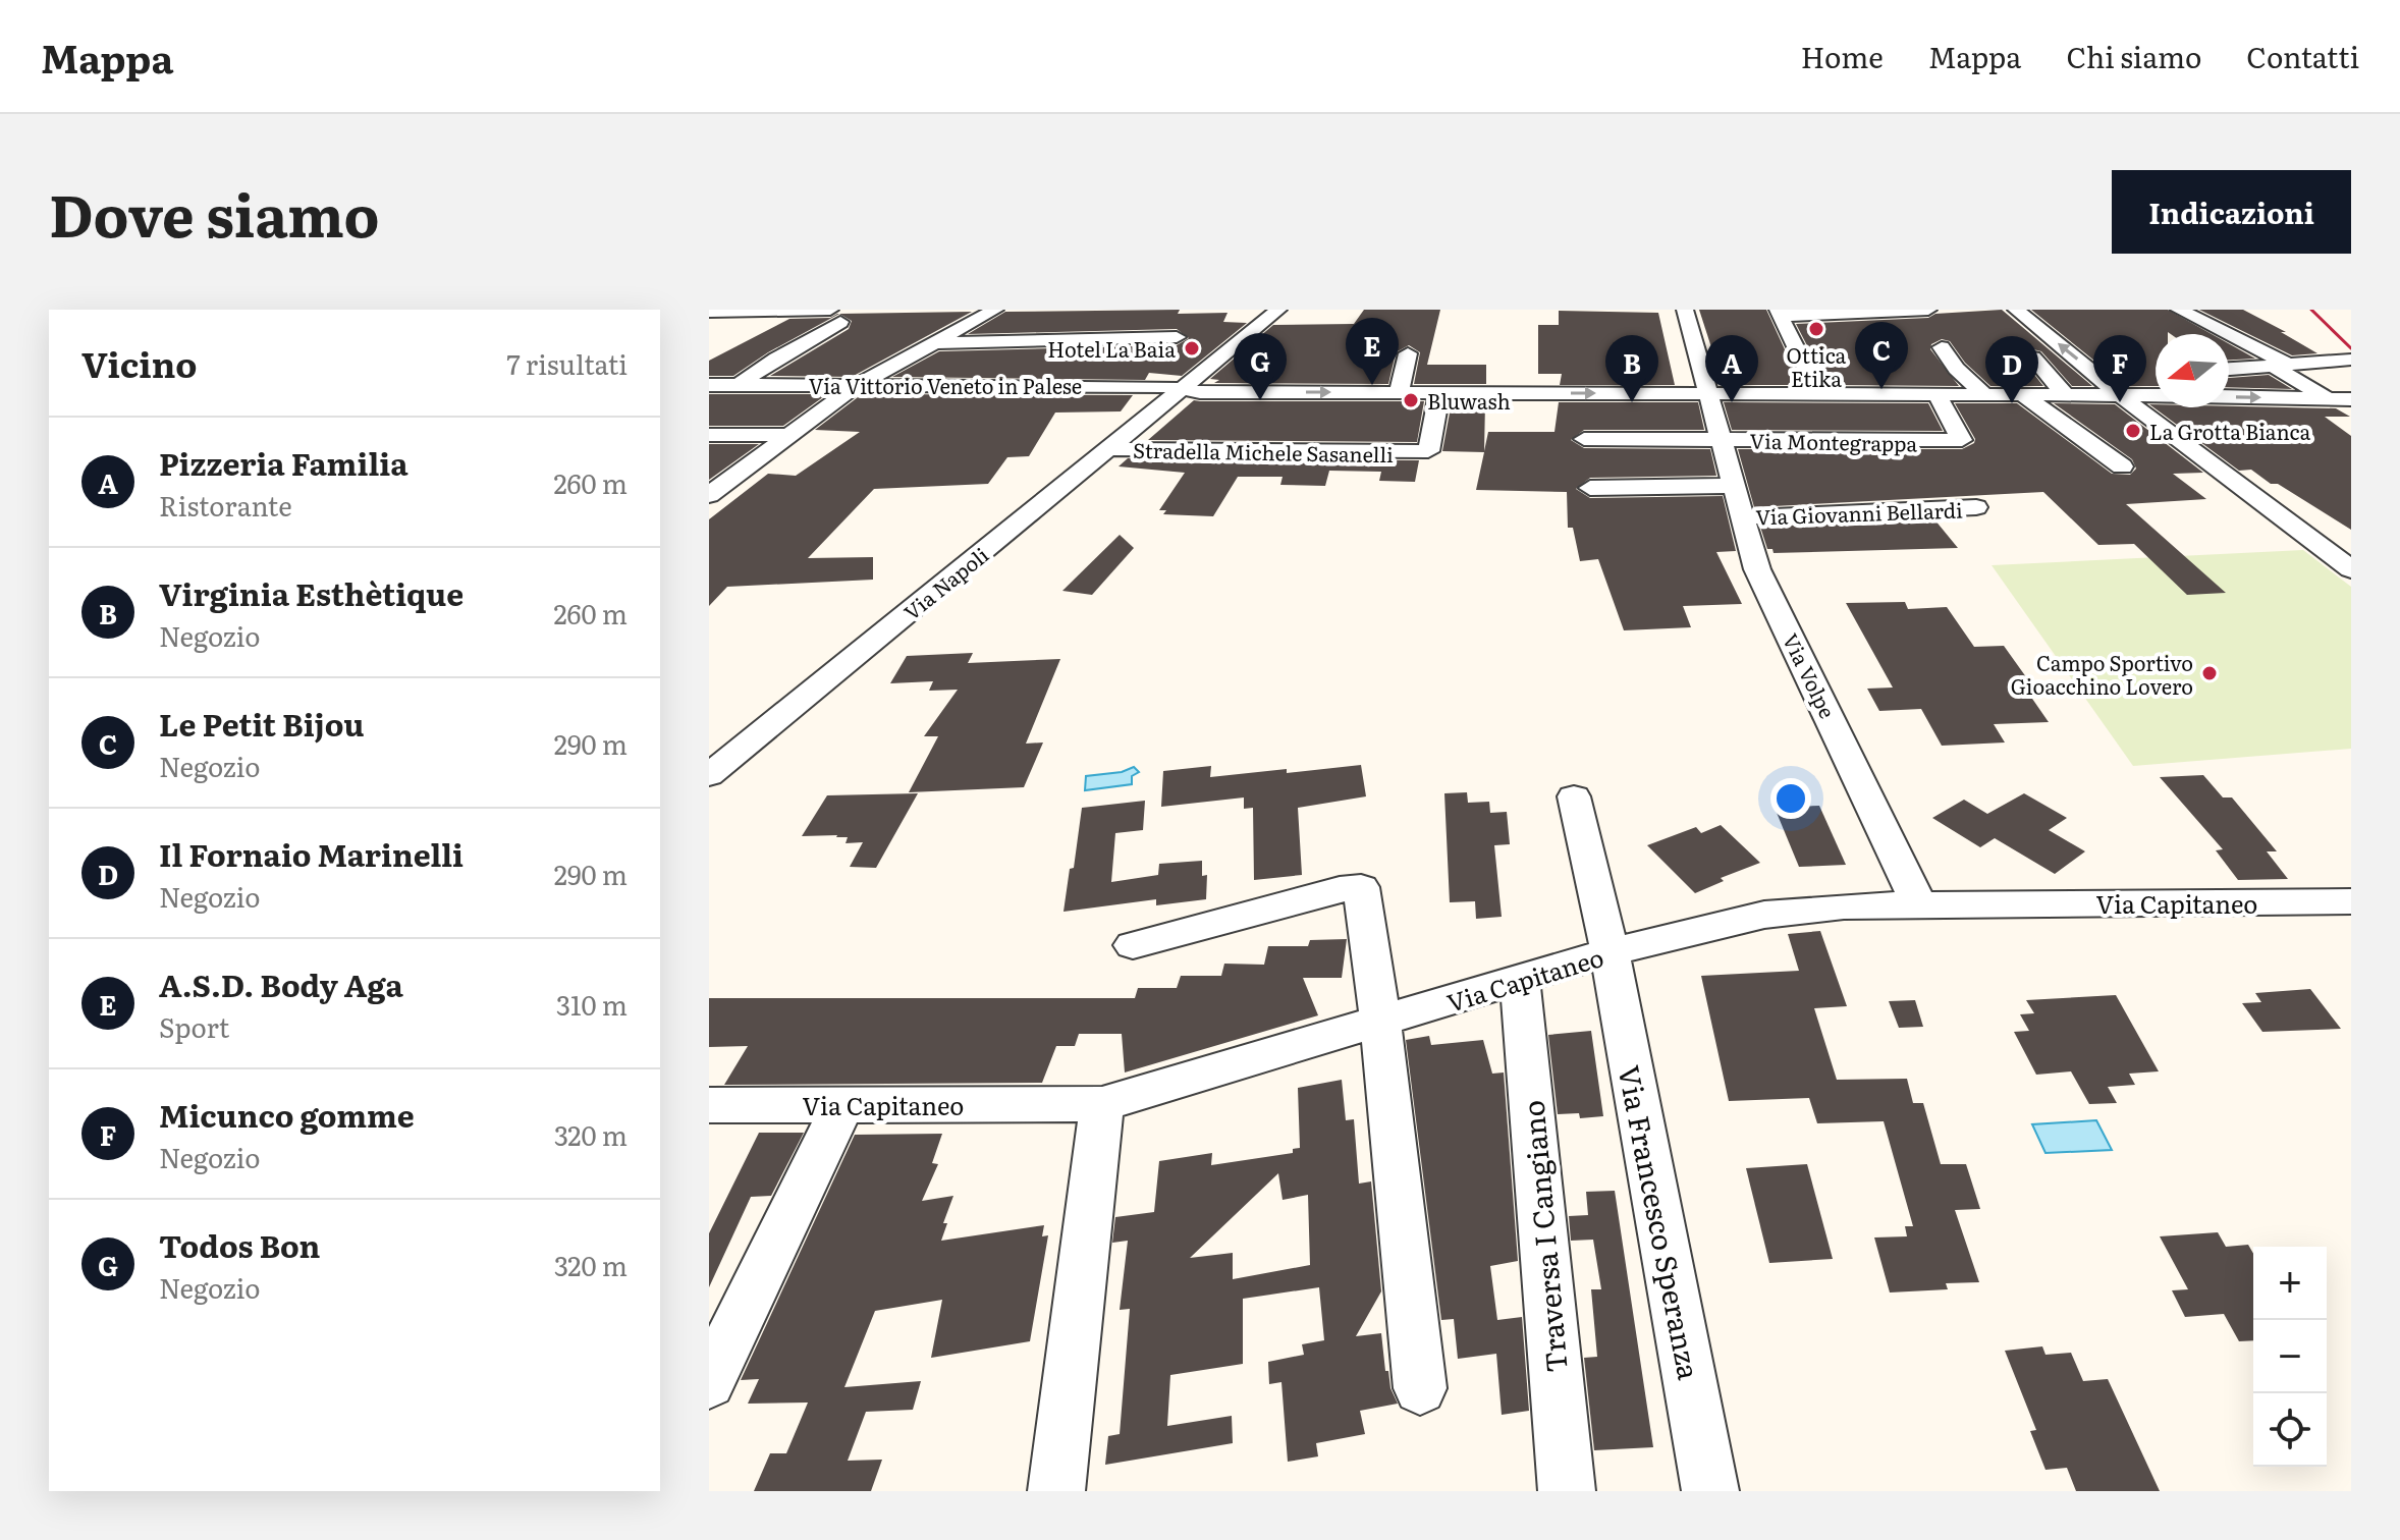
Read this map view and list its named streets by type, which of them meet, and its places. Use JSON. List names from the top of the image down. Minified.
{"streets":{"street":["Via Vittorio Veneto in Palese","Via Montegrappa","Stradella Michele Sasanelli","Via Giovanni Bellardi","Via Napoli","Via Volpe","Via Capitaneo","Via Francesco Speranza","Traversa I Cangiano"]},"crossings":[["Via Vittorio Veneto in Palese","Via Montegrappa"],["Via Vittorio Veneto in Palese","Stradella Michele Sasanelli"],["Via Vittorio Veneto in Palese","Via Napoli"],["Via Vittorio Veneto in Palese","Via Volpe"],["Via Montegrappa","Via Volpe"],["Stradella Michele Sasanelli","Via Napoli"],["Via Giovanni Bellardi","Via Volpe"],["Via Volpe","Via Capitaneo"],["Via Capitaneo","Via Francesco Speranza"],["Via Capitaneo","Traversa I Cangiano"]],"places":["Ottica Etika","Hotel La Baia","Bluwash","La Grotta Bianca","Campo Sportivo Gioacchino Lovero"],"north":"left","page":{"header":"Mappa","nav":["Home","Mappa","Chi siamo","Contatti"],"title":"Dove siamo","buttons":"Indicazioni","heading":["Vicino","7 risultati"],"pins":["E","C","G","A","B","F","D"],"list":[{"mark":"A","name":"Pizzeria Familia","note":"Ristorante","value":"260 m"},{"mark":"B","name":"Virginia Esthètique","note":"Negozio","value":"260 m"},{"mark":"C","name":"Le Petit Bijou","note":"Negozio","value":"290 m"},{"mark":"D","name":"Il Fornaio Marinelli","note":"Negozio","value":"290 m"},{"mark":"E","name":"A.S.D. Body Aga","note":"Sport","value":"310 m"},{"mark":"F","name":"Micunco gomme","note":"Negozio","value":"320 m"},{"mark":"G","name":"Todos Bon","note":"Negozio","value":"320 m"}],"map_buttons":["+","−"]}}
